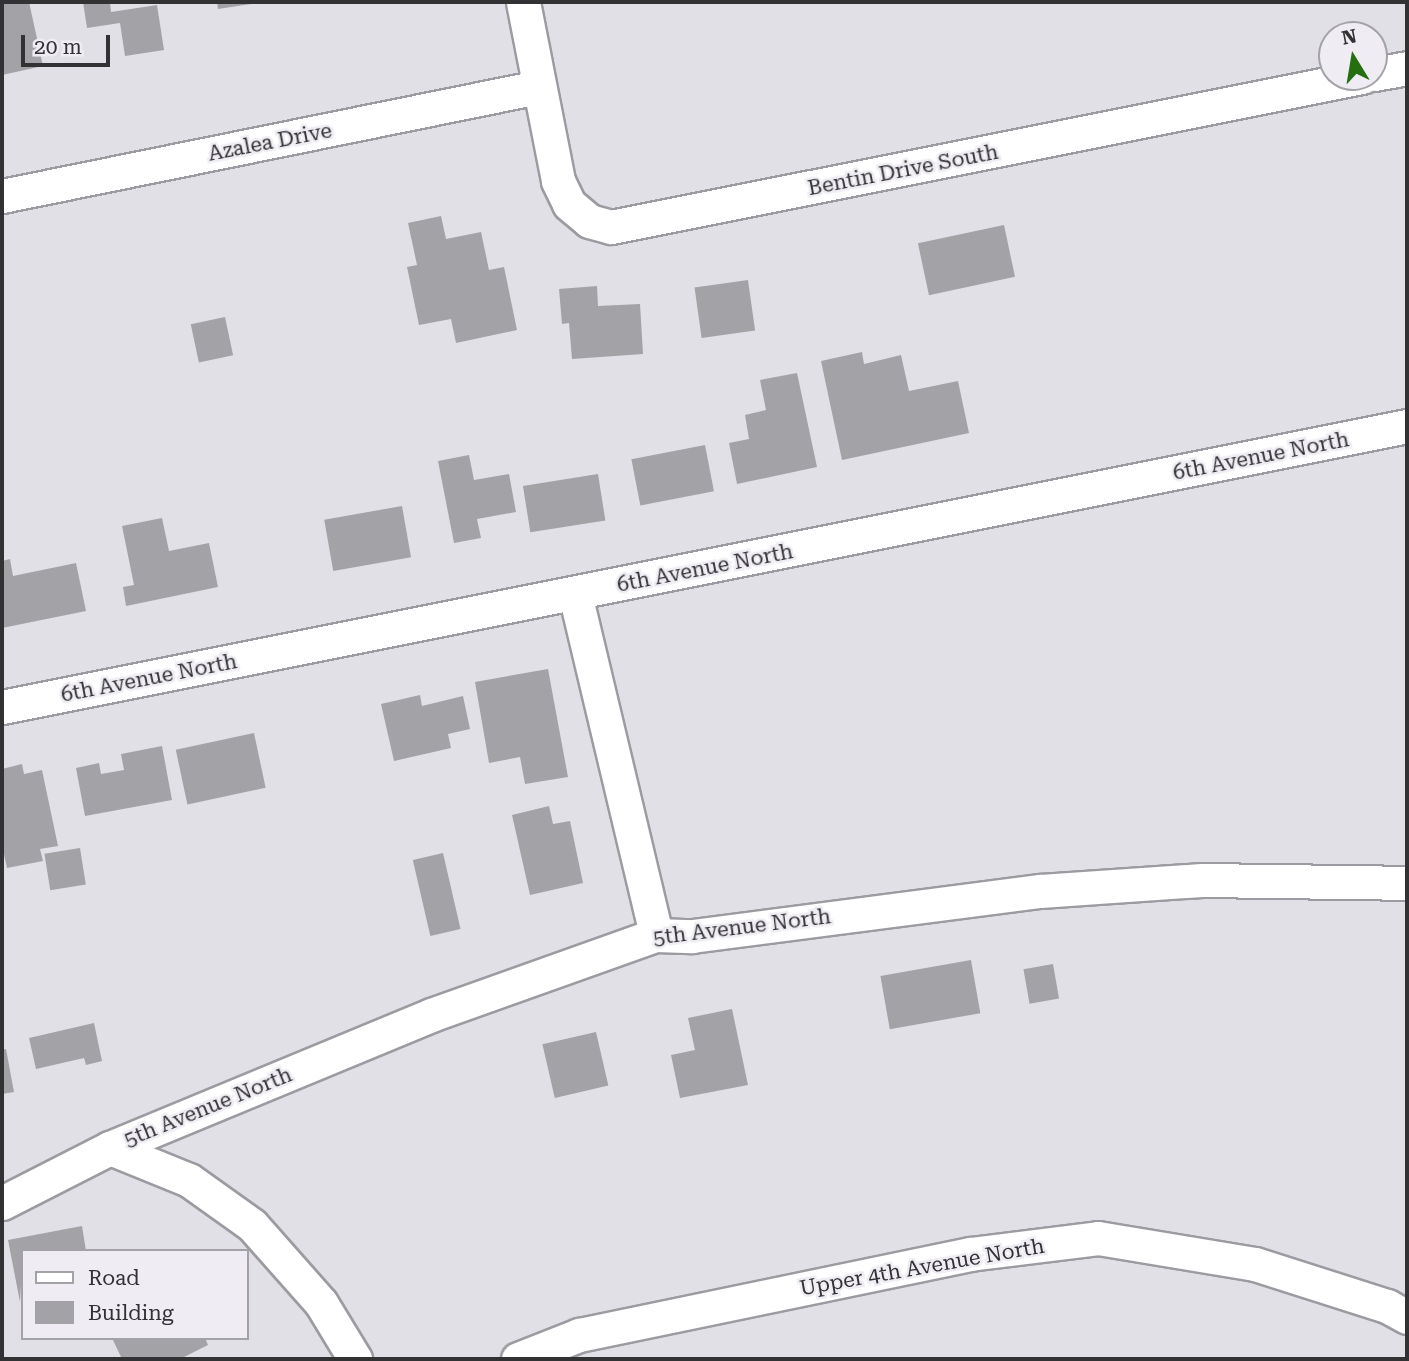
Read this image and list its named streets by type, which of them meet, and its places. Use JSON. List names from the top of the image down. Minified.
{"streets":{"street":["Azalea Drive","Bentin Drive South","6th Avenue North","5th Avenue North","Upper 4th Avenue North"]},"crossings":[["Azalea Drive","Bentin Drive South"]],"legend":["Road","Building"],"scale_bar":"20 m","north":"top"}
